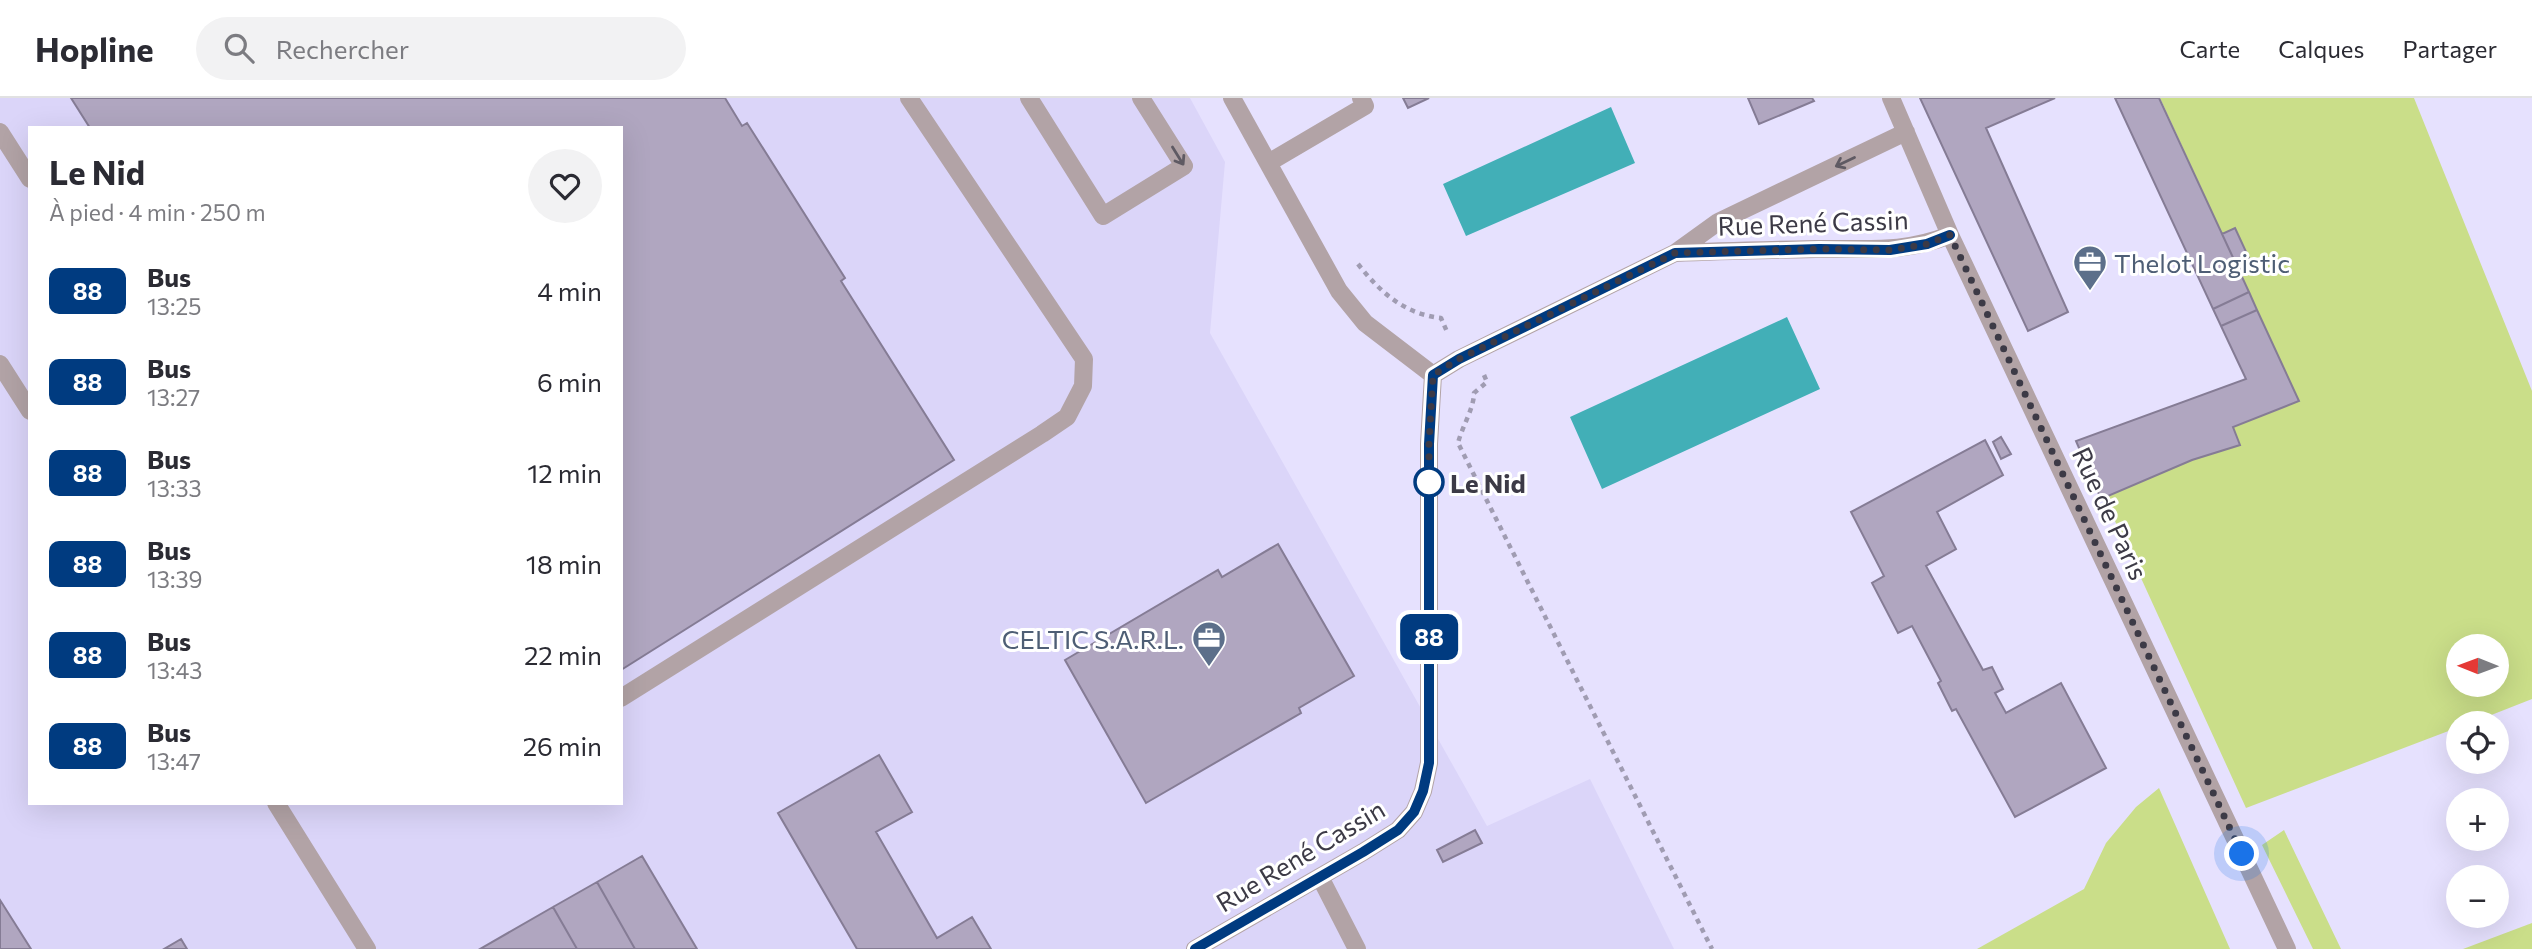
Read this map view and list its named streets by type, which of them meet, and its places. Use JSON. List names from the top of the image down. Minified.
{"streets":{"street":["Rue René Cassin","Rue de Paris"]},"crossings":[["Rue René Cassin","Rue de Paris"]],"places":{"office":["Thelot Logistic","CELTIC S.A.R.L."],"other":["Le Nid"]},"lines":["bus line 88"],"north":"left","page":{"header":"Hopline","search":"Rechercher","nav":["Carte","Calques","Partager"],"on_map":"88","heading":["Le Nid","À pied · 4 min · 250 m"],"list":[{"mark":"88","name":"Bus","note":"13:25","value":"4 min"},{"mark":"88","name":"Bus","note":"13:27","value":"6 min"},{"mark":"88","name":"Bus","note":"13:33","value":"12 min"},{"mark":"88","name":"Bus","note":"13:39","value":"18 min"},{"mark":"88","name":"Bus","note":"13:43","value":"22 min"},{"mark":"88","name":"Bus","note":"13:47","value":"26 min"}],"map_buttons":["+","−"]}}
